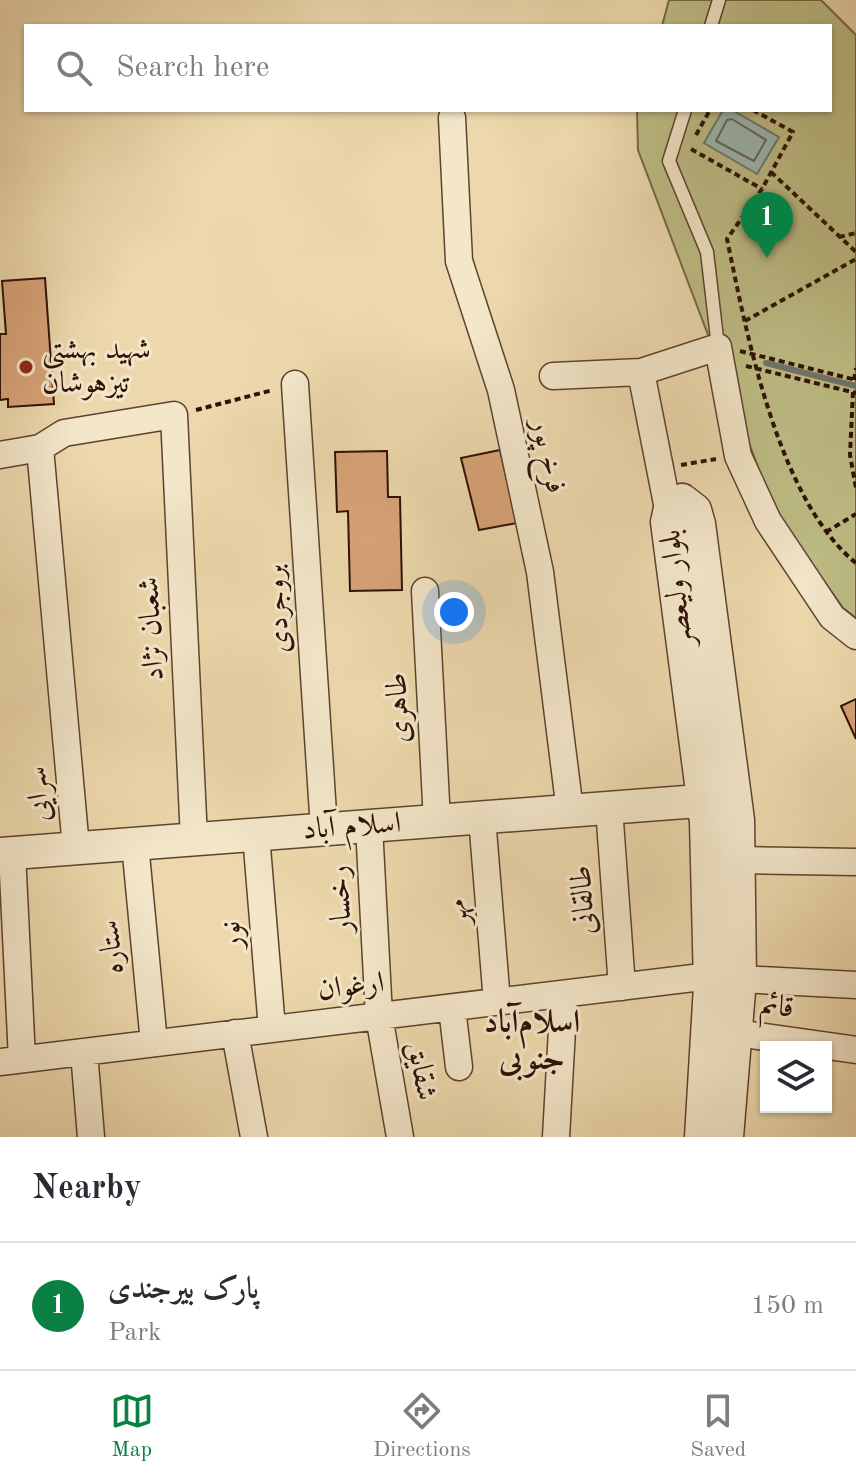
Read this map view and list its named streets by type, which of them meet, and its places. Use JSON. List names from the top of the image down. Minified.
{"streets":{"street":["فرخ پور","بلوار ولیعصر","بروجردی","شعبان نژاد","طاهری","سرایی","اسلام آباد","رخسار","طالقانی","مهر","نور","ستاره","ارغوان","قائم","شقایق"]},"crossings":[["فرخ پور","اسلام آباد"],["بلوار ولیعصر","اسلام آباد"],["بلوار ولیعصر","ارغوان"],["بلوار ولیعصر","قائم"],["بروجردی","اسلام آباد"],["شعبان نژاد","اسلام آباد"],["طاهری","اسلام آباد"],["سرایی","اسلام آباد"],["اسلام آباد","رخسار"],["اسلام آباد","طالقانی"],["اسلام آباد","مهر"],["اسلام آباد","نور"],["اسلام آباد","ستاره"],["رخسار","ارغوان"],["رخسار","شقایق"],["طالقانی","ارغوان"],["مهر","ارغوان"],["نور","ارغوان"],["ستاره","ارغوان"],["ارغوان","شقایق"]],"districts":["اسلام‌‌آباد جنوبی"],"places":["شهید بهشتی تیزهوشان"],"page":{"search":"Search here","pins":"1","heading":"Nearby","list":[{"mark":"1","name":"پارک بیرجندی","note":"Park","value":"150 m"}],"nav":["Map","Directions","Saved"]}}
